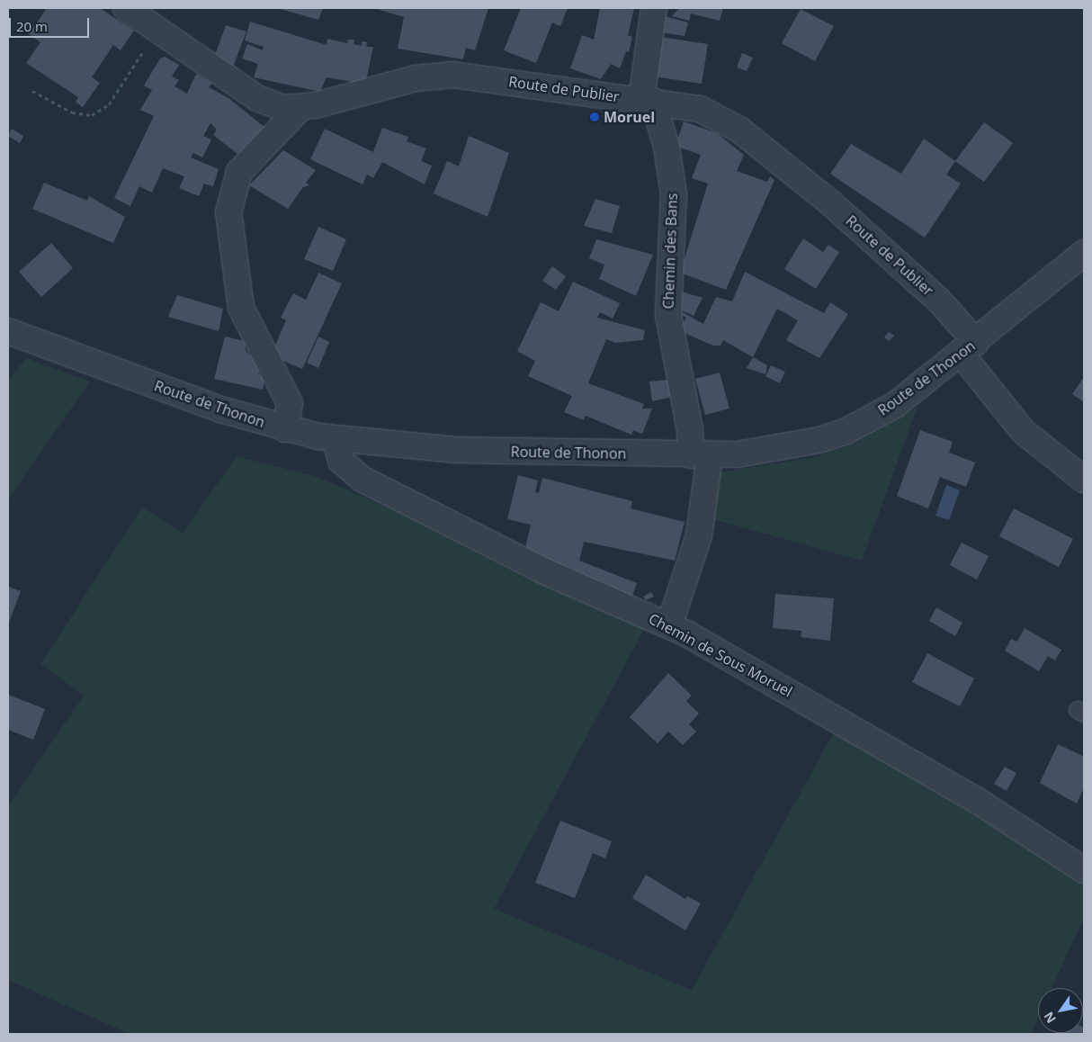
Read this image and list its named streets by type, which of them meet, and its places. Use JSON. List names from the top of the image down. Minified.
{"streets":{"street":["Route de Publier","Chemin des Bans","Route de Thonon","Chemin de Sous Moruel"]},"crossings":[["Route de Publier","Chemin des Bans"],["Route de Publier","Route de Thonon"],["Chemin des Bans","Route de Thonon"],["Chemin des Bans","Chemin de Sous Moruel"],["Route de Thonon","Chemin de Sous Moruel"]],"places":["Moruel"],"scale_bar":"20 m","north":"bottom left"}
